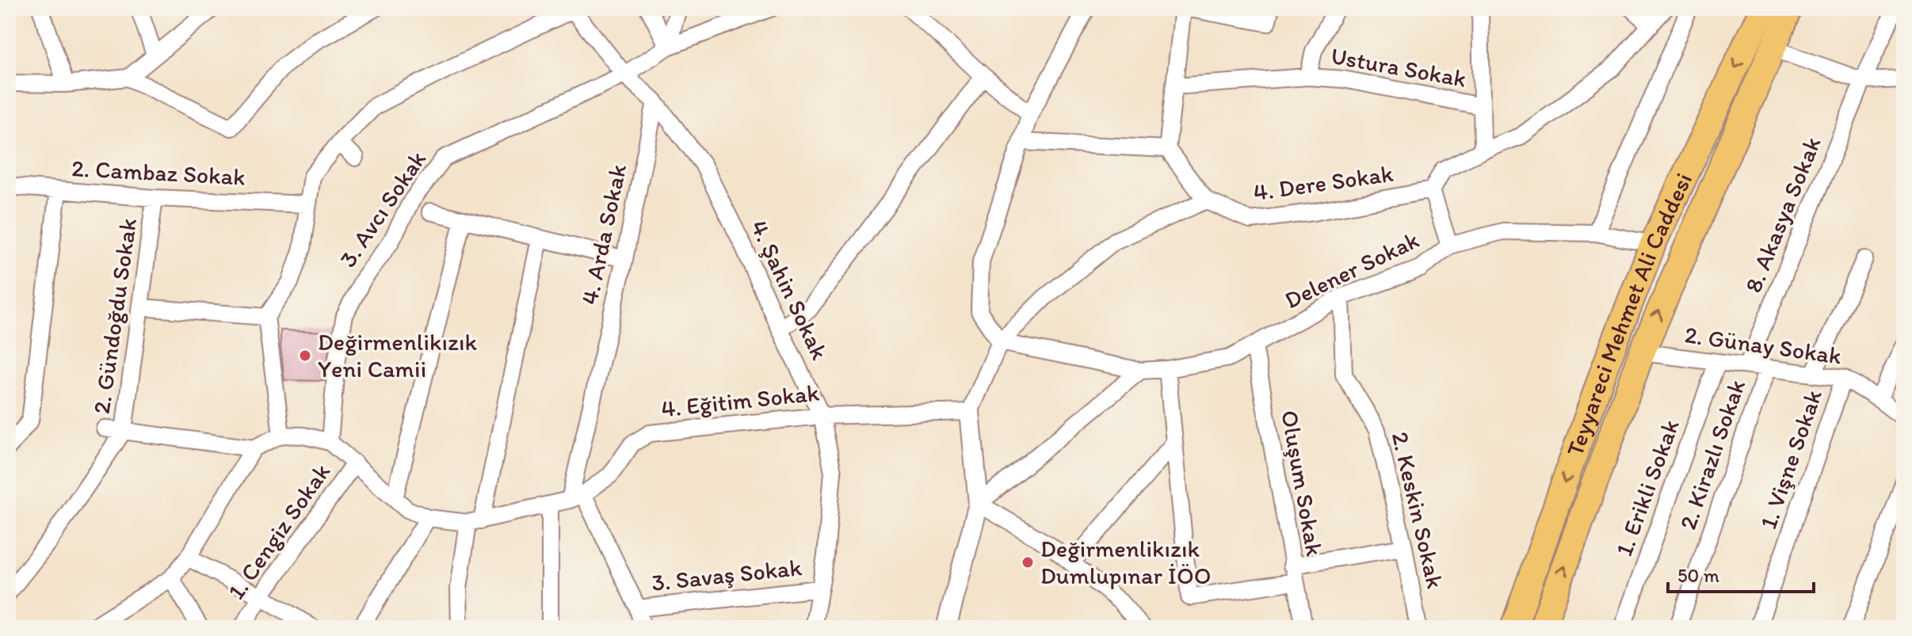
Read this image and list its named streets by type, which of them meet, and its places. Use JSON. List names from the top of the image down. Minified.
{"streets":{"main road":["Teyyareci Mehmet Ali Caddesi"],"street":["Ustura Sokak","2. Cambaz Sokak","4. Dere Sokak","3. Avcı Sokak","8. Akasya Sokak","4. Arda Sokak","Delener Sokak","4. Şahin Sokak","2. Gündoğdu Sokak","2. Günay Sokak","4. Eğitim Sokak","2. Kirazlı Sokak","1. Vişne Sokak","Oluşum Sokak","1. Erikli Sokak","2. Keskin Sokak","1. Cengiz Sokak","3. Savaş Sokak"]},"crossings":[["2. Cambaz Sokak","2. Gündoğdu Sokak"],["3. Avcı Sokak","4. Eğitim Sokak"],["8. Akasya Sokak","2. Günay Sokak"],["4. Arda Sokak","4. Şahin Sokak"],["4. Arda Sokak","4. Eğitim Sokak"],["Delener Sokak","Teyyareci Mehmet Ali Caddesi"],["Delener Sokak","Oluşum Sokak"],["Delener Sokak","2. Keskin Sokak"],["4. Şahin Sokak","4. Eğitim Sokak"],["4. Şahin Sokak","3. Savaş Sokak"],["Teyyareci Mehmet Ali Caddesi","2. Günay Sokak"],["2. Günay Sokak","2. Kirazlı Sokak"],["2. Günay Sokak","1. Vişne Sokak"],["2. Günay Sokak","1. Erikli Sokak"],["4. Eğitim Sokak","1. Cengiz Sokak"]],"places":["Değirmenlikızık Yeni Camii","Değirmenlikızık Dumlupınar İÖO"],"scale_bar":"50 m"}
